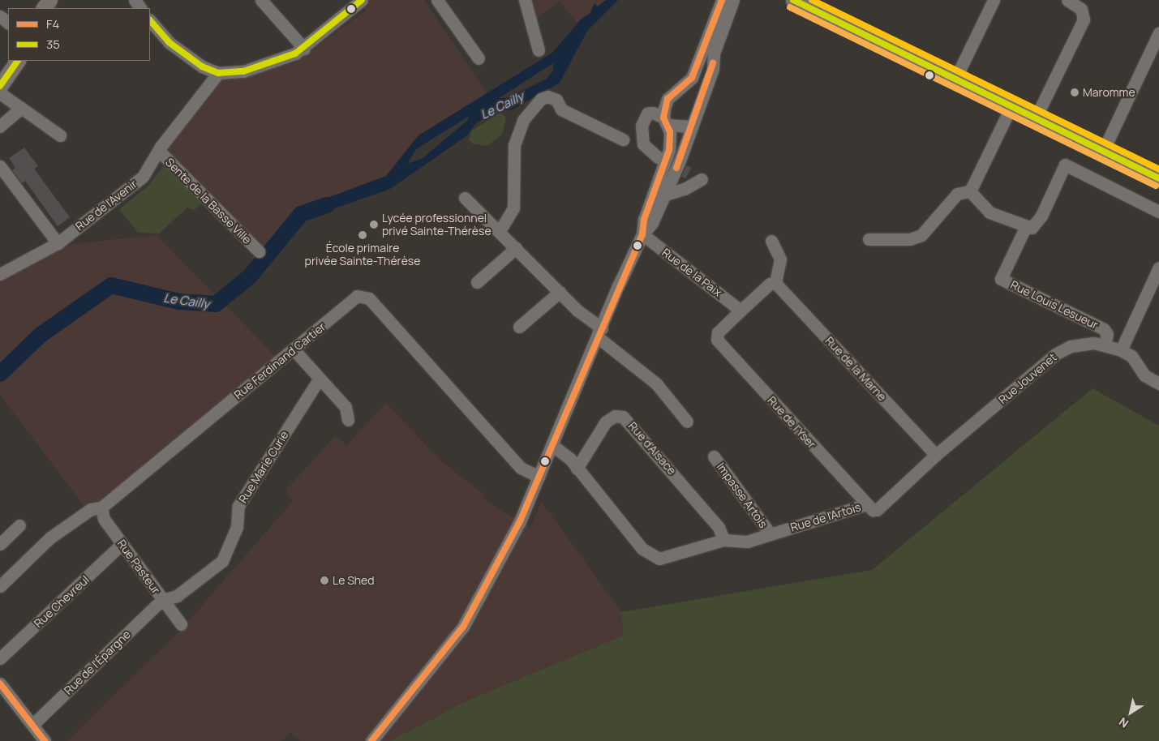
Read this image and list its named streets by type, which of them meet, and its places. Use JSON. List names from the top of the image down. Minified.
{"streets":{"street":["Sente de la Basse Ville","Rue de l'Avenir","Rue de la Paix","Rue Louis Lesueur","Rue Ferdinand Cartier","Rue de la Marne","Rue Jouvenet","Rue de l'Yser","Rue d'Alsace","Rue Marie Curie","Impasse Artois","Rue de l'Artois","Rue Pasteur","Rue Chevreul","Rue de l'Épargne"]},"crossings":[["Sente de la Basse Ville","Rue de l'Avenir"],["Rue de la Paix","Rue de l'Yser"],["Rue Louis Lesueur","Rue Jouvenet"],["Rue Ferdinand Cartier","Rue Pasteur"],["Rue de la Marne","Rue de l'Artois"],["Rue Jouvenet","Rue de l'Artois"],["Rue de l'Yser","Rue de l'Artois"],["Rue d'Alsace","Rue de l'Artois"],["Rue Marie Curie","Rue Pasteur"],["Rue Marie Curie","Rue de l'Épargne"],["Impasse Artois","Rue de l'Artois"],["Rue Pasteur","Rue Chevreul"],["Rue Pasteur","Rue de l'Épargne"]],"water":["Le Cailly"],"places":["Maromme","Lycée professionnel privé Sainte-Thérèse","École primaire privée Sainte-Thérèse","Le Shed"],"lines":["transit line F4","transit line 35"],"legend":["F4","35"],"north":"bottom left"}
